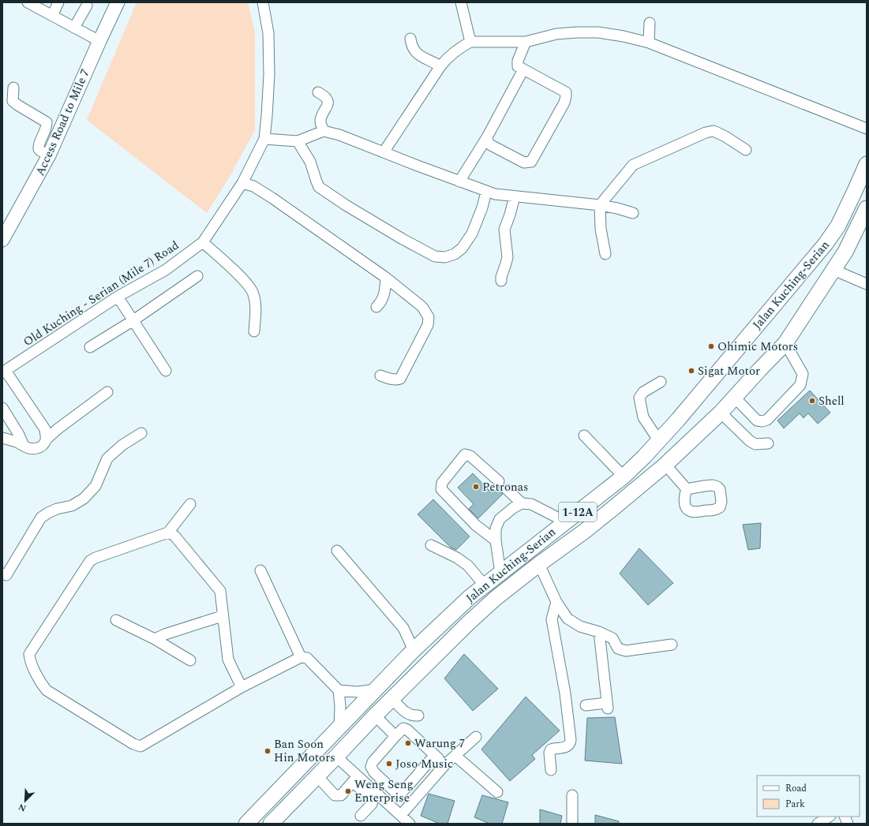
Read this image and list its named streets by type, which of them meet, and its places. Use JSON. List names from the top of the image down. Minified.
{"streets":{"highway":["Jalan Kuching-Serian","1-12A"],"main road":["Access Road to Mile 7"],"street":["Old Kuching - Serian (Mile 7) Road"]},"places":["Ohimic Motors","Sigat Motor","Shell","Petronas","Warung 7","Ban Soon Hin Motors","Joso Music","Weng Seng Enterprise"],"legend":["Road","Park"],"north":"bottom left"}
